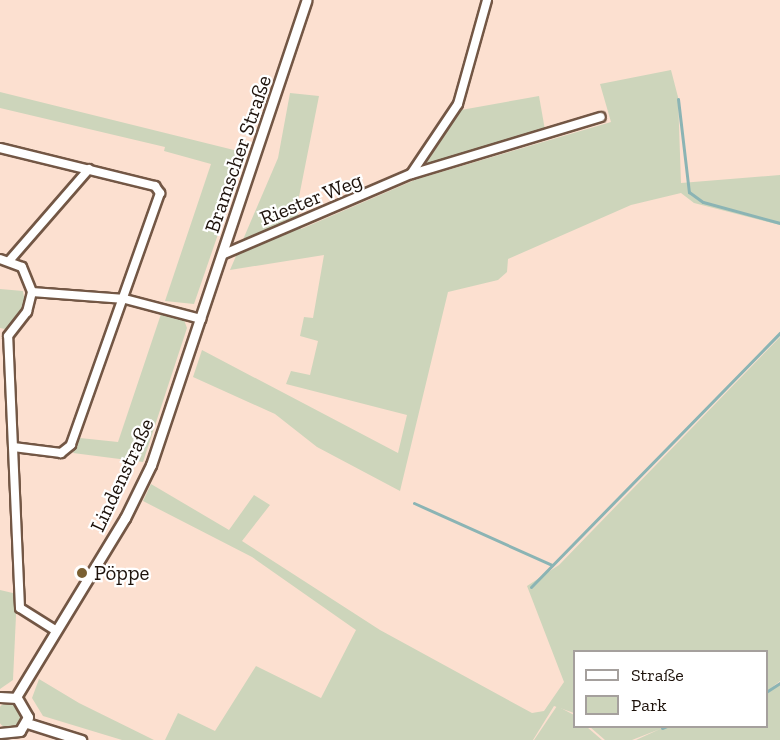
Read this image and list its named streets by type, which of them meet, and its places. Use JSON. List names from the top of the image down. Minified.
{"streets":{"street":["Bramscher Straße","Riester Weg","Lindenstraße"]},"crossings":[["Bramscher Straße","Riester Weg"],["Bramscher Straße","Lindenstraße"]],"places":["Pöppe"],"legend":["Straße","Park"]}
